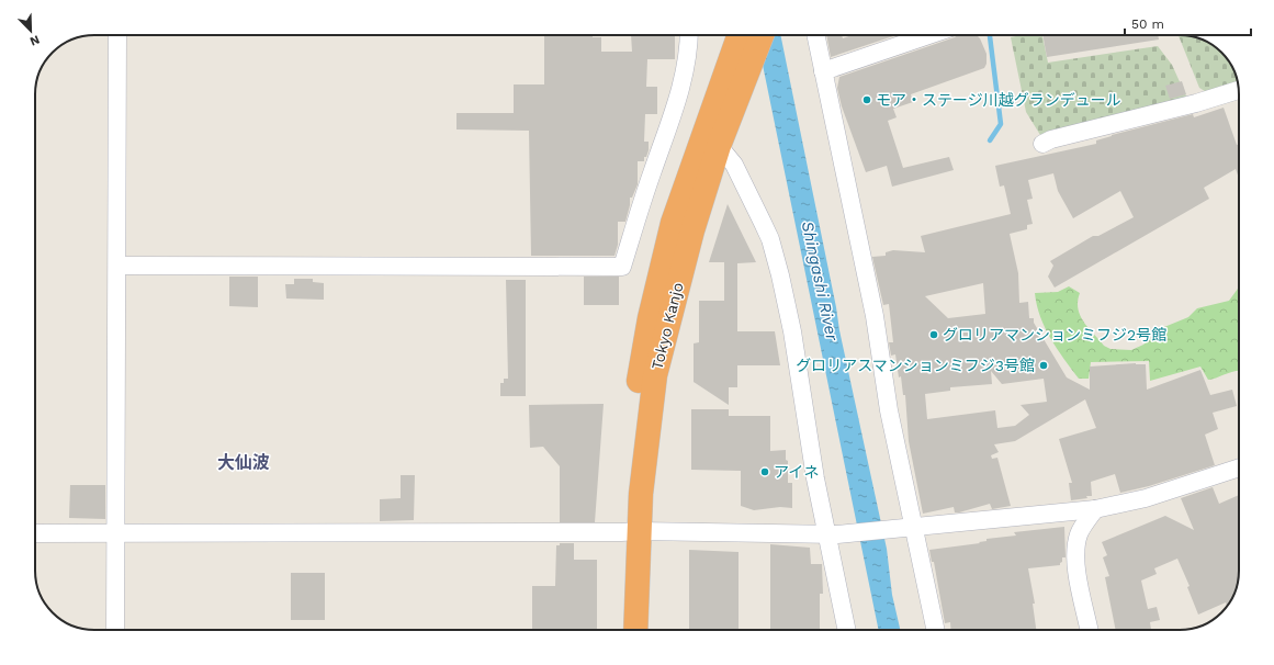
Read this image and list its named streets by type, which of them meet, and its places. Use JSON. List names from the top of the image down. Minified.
{"streets":{"highway":["Tokyo Kanjo"]},"districts":["大仙波"],"water":["Shingashi River"],"places":["モア・ステージ川越グランデュール","グロリアマンションミフジ2号館","グロリアスマンションミフジ3号館","アイネ"],"scale_bar":"50 m","north":"bottom right"}
